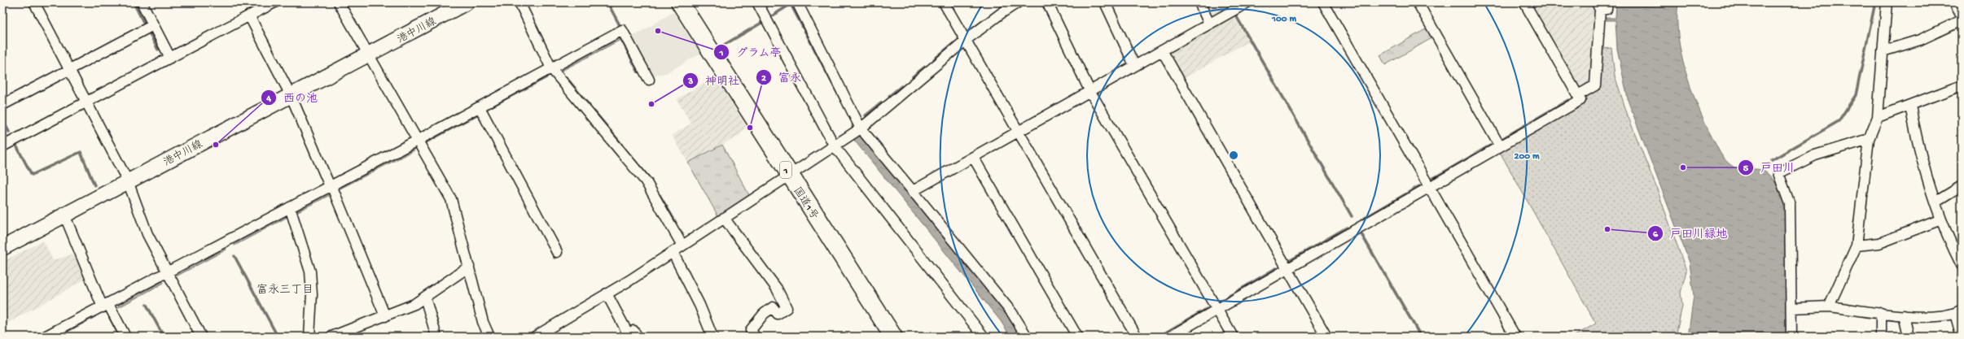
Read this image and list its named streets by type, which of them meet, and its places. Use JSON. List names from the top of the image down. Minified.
{"streets":{"highway":["1","国道1号"],"main road":["港中川線"]},"districts":["富永三丁目"],"places":["グラム亭","神明社","富永","西の池","戸田川","戸田川緑地"],"rings":["100 m","200 m"]}
